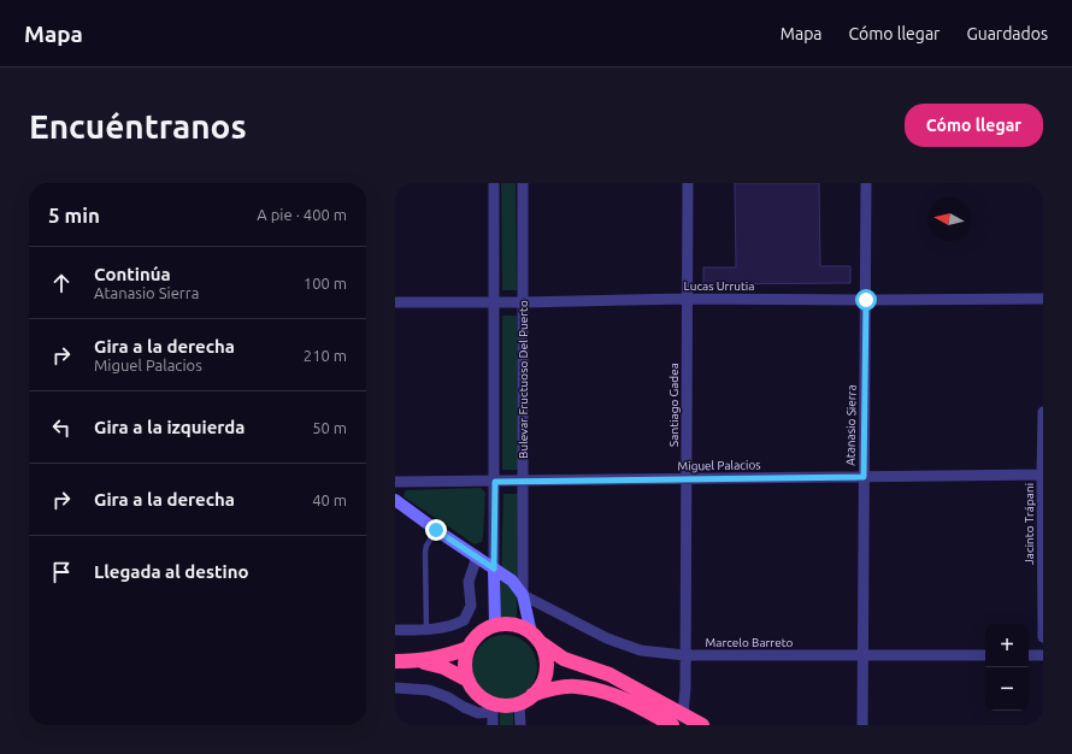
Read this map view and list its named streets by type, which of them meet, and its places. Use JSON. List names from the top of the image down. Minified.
{"streets":{"street":["Lucas Urrutia","Bulevar Fructuoso Del Puerto","Santiago Gadea","Atanasio Sierra","Miguel Palacios","Jacinto Trápani","Marcelo Barreto"]},"crossings":[["Lucas Urrutia","Bulevar Fructuoso Del Puerto"],["Lucas Urrutia","Santiago Gadea"],["Lucas Urrutia","Atanasio Sierra"],["Bulevar Fructuoso Del Puerto","Miguel Palacios"],["Bulevar Fructuoso Del Puerto","Marcelo Barreto"],["Santiago Gadea","Miguel Palacios"],["Santiago Gadea","Marcelo Barreto"],["Atanasio Sierra","Miguel Palacios"],["Atanasio Sierra","Marcelo Barreto"],["Miguel Palacios","Jacinto Trápani"]],"north":"left","page":{"header":"Mapa","nav":["Mapa","Cómo llegar","Guardados"],"buttons":"Cómo llegar","title":"Encuéntranos","heading":["5 min","A pie · 400 m"],"list":[["Continúa","Atanasio Sierra","100 m"],["Gira a la derecha","Miguel Palacios","210 m"],["Gira a la izquierda","50 m"],["Gira a la derecha","40 m"],"Llegada al destino"],"map_buttons":["+","−"]}}
